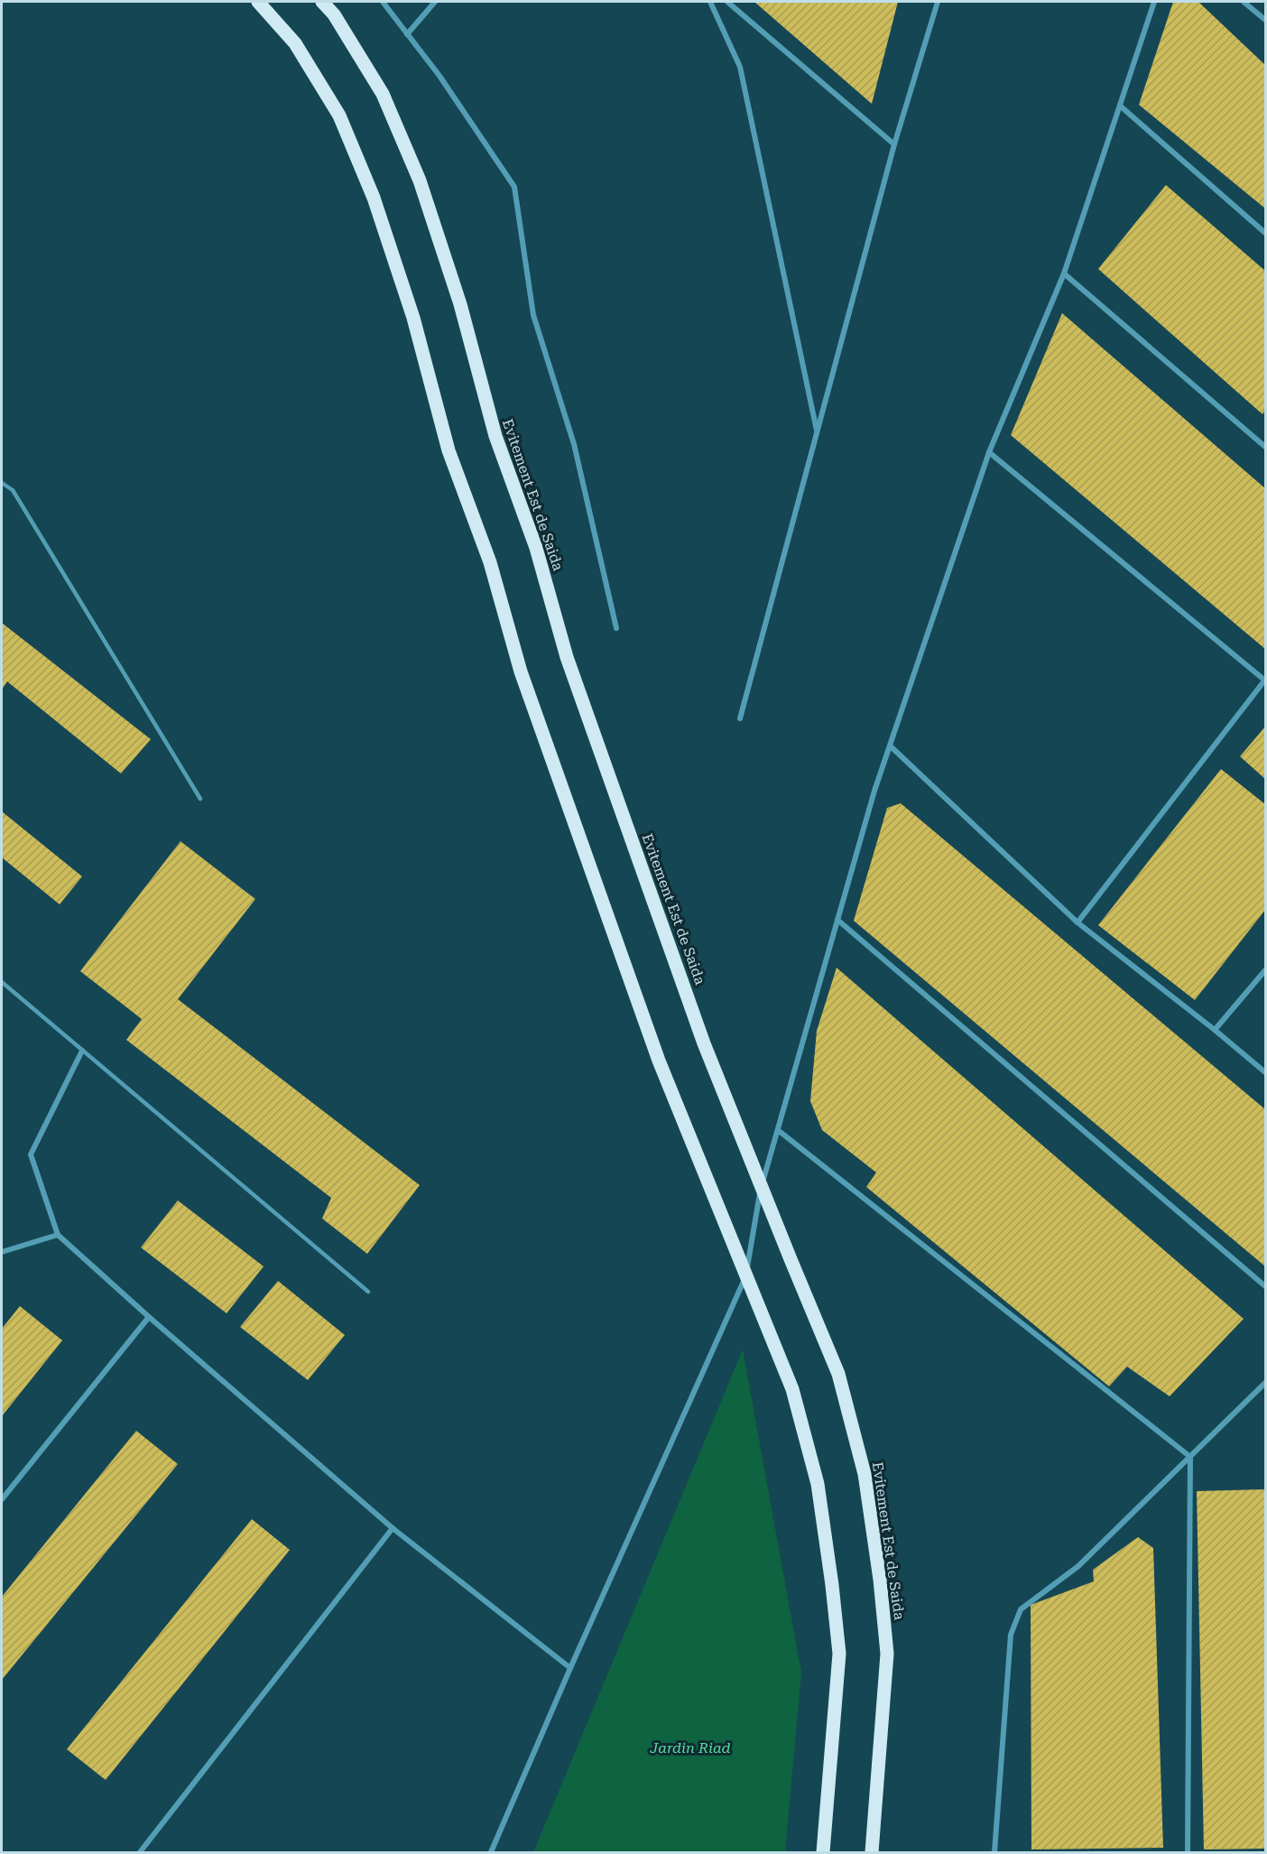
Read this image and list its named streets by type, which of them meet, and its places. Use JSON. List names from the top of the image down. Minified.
{"streets":{"main road":["Evitement Est de Saida"]},"parks":["Jardin Riad"]}
